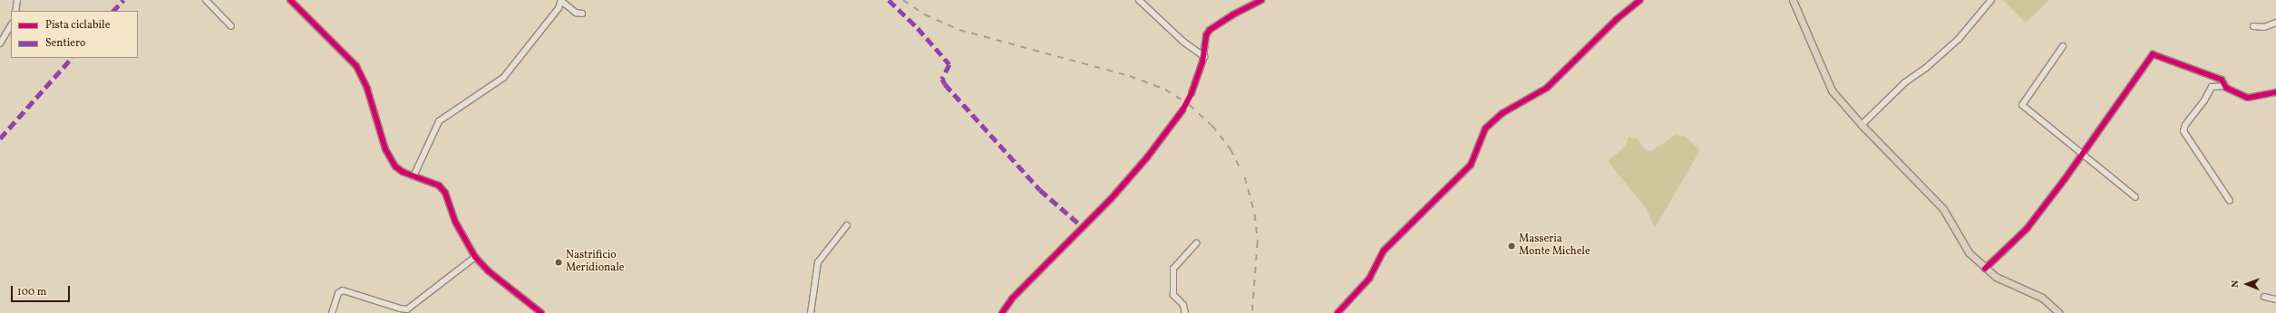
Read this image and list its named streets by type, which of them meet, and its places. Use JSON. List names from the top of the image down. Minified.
{"places":["Masseria Monte Michele","Nastrificio Meridionale"],"legend":["Pista ciclabile","Sentiero"],"scale_bar":"100 m","north":"left"}
